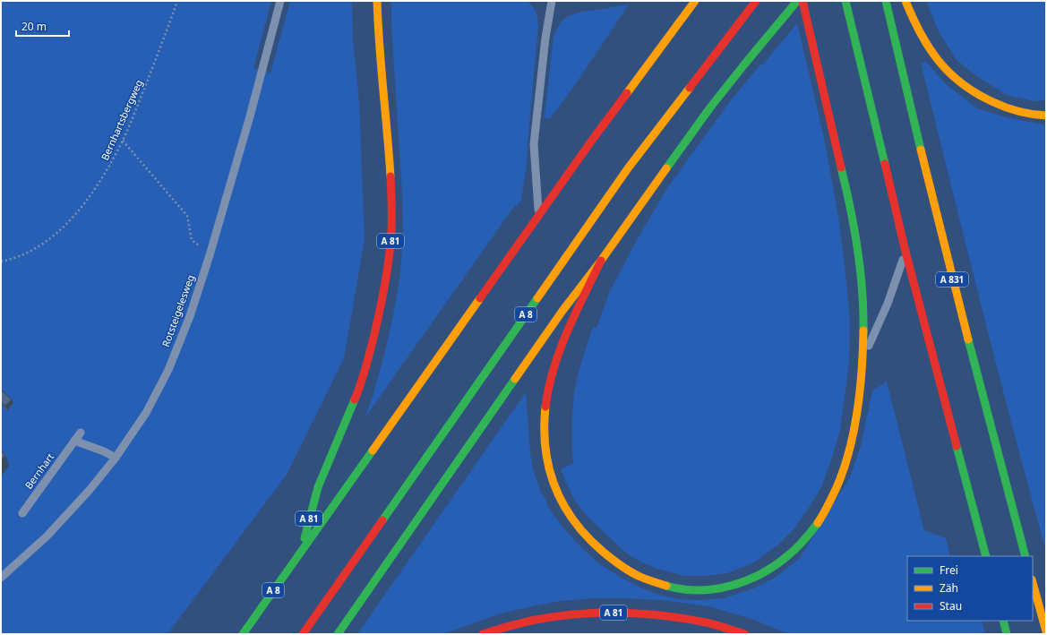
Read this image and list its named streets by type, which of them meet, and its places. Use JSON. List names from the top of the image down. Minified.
{"streets":{"highway":["A 81","A 831","A 8"],"lane":["Rotsteigelesweg","Bernhart"],"path":["Bernhartsbergweg"]},"crossings":[["A 81","A 8"]],"legend":["Frei","Zäh","Stau"],"scale_bar":"20 m"}
